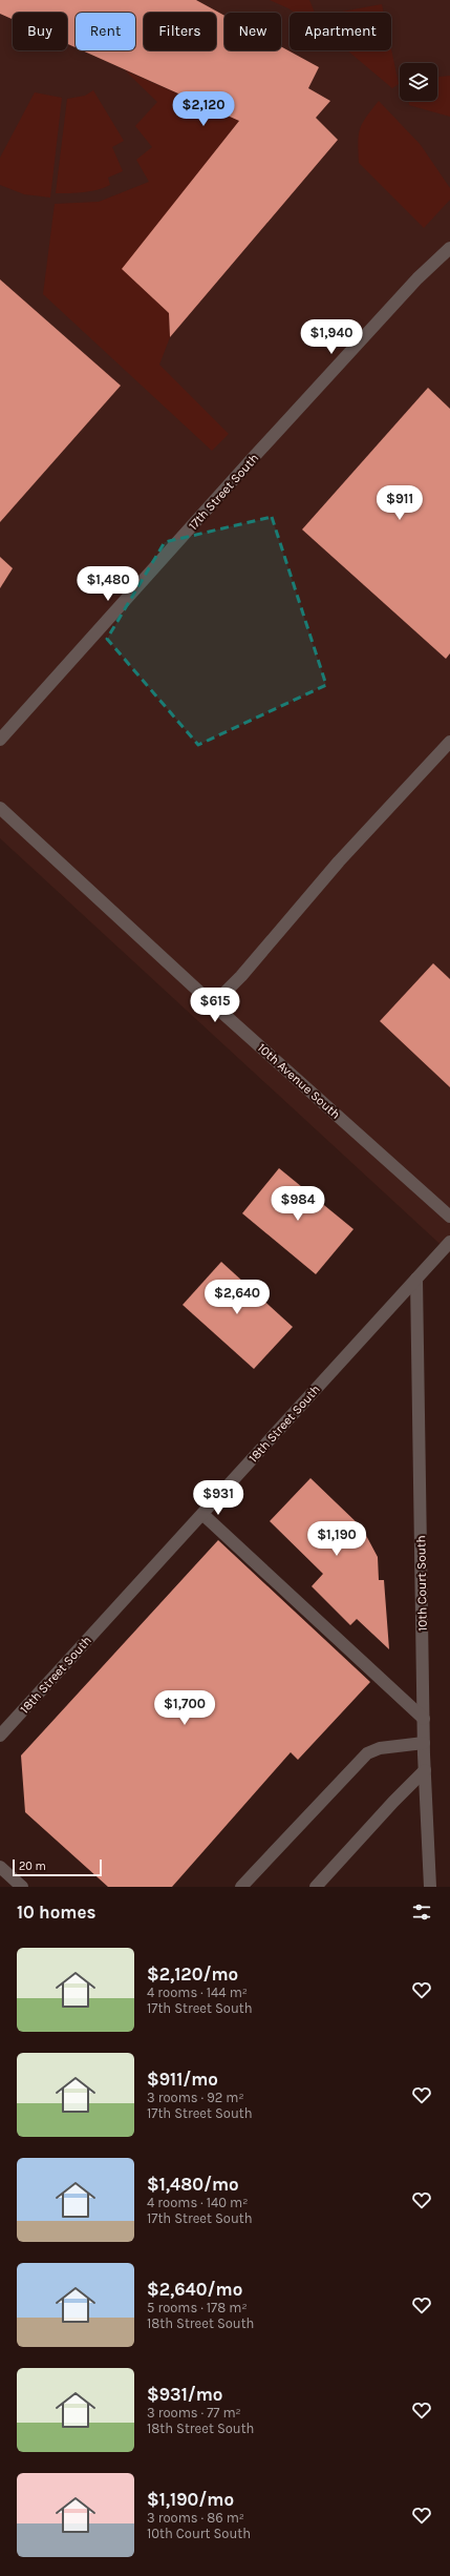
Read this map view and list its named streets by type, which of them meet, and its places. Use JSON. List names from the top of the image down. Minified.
{"streets":{"street":["17th Street South","10th Avenue South","18th Street South","10th Court South"]},"crossings":[["18th Street South","10th Court South"]],"scale_bar":"20 m","page":{"chip":["Buy","Rent","Filters","New","Apartment"],"price":["$2,120","$1,940","$911","$1,480","$615","$984","$2,640","$931","$1,190","$1,700"],"scale":"20 m","heading":"10 homes","list":[{"name":"$2,120/mo","note":"4 rooms · 144 m² · 17th Street South"},{"name":"$911/mo","note":"3 rooms · 92 m² · 17th Street South"},{"name":"$1,480/mo","note":"4 rooms · 140 m² · 17th Street South"},{"name":"$2,640/mo","note":"5 rooms · 178 m² · 18th Street South"},{"name":"$931/mo","note":"3 rooms · 77 m² · 18th Street South"},{"name":"$1,190/mo","note":"3 rooms · 86 m² · 10th Court South"}]}}
